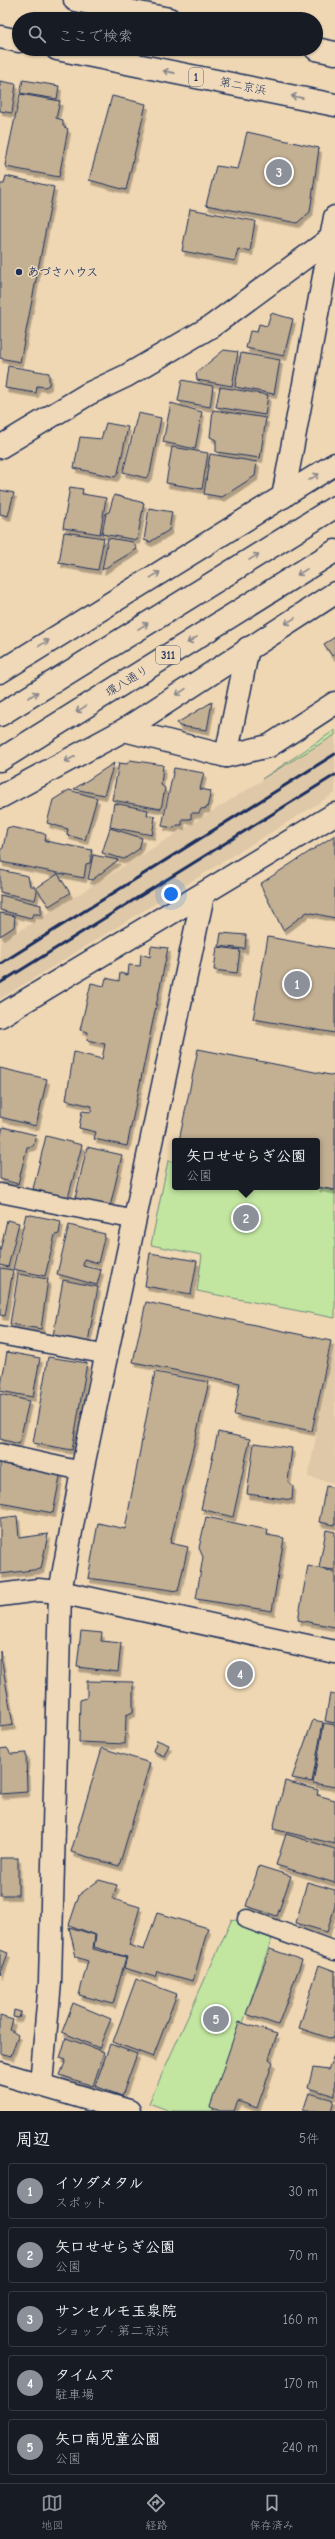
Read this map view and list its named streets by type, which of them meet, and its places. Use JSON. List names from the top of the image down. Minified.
{"streets":{"main road":["1","第二京浜","311","環八通り"]},"one_way":["第二京浜"],"places":["あづさハウス"],"page":{"search":"ここで検索","pins":["3","1","2","4","5"],"popup":["矢口せせらぎ公園","公園"],"heading":["周辺","5件"],"list":[{"mark":"1","name":"イソダメタル","note":"スポット","value":"30 m"},{"mark":"2","name":"矢口せせらぎ公園","note":"公園","value":"70 m"},{"mark":"3","name":"サンセルモ玉泉院","note":"ショップ · 第二京浜","value":"160 m"},{"mark":"4","name":"タイムズ","note":"駐車場","value":"170 m"},{"mark":"5","name":"矢口南児童公園","note":"公園","value":"240 m"}],"nav":["地図","経路","保存済み"]}}
